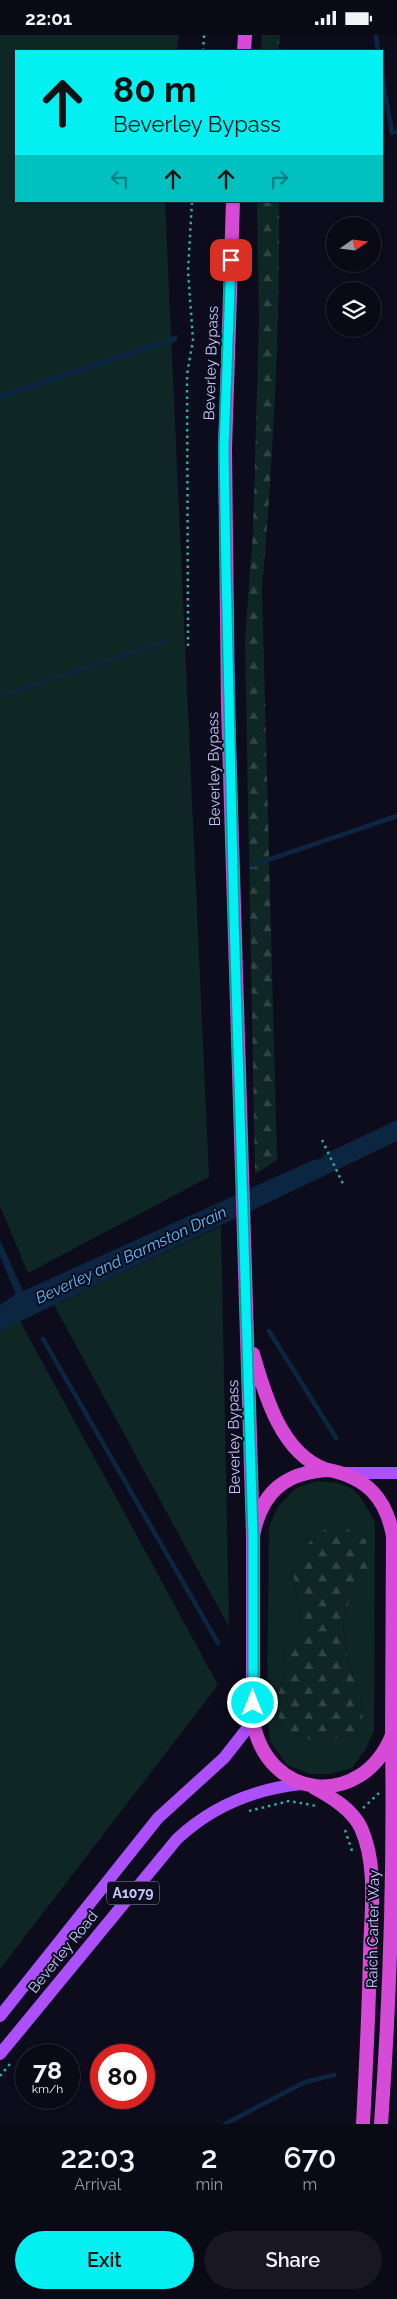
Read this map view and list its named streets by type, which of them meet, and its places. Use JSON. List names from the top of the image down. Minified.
{"streets":{"highway":["Beverley Bypass","A1079","Raich Carter Way"],"main road":["Beverley Road"]},"crossings":[["Beverley Bypass","A1079"],["A1079","Raich Carter Way"],["A1079","Beverley Road"],["Raich Carter Way","Beverley Road"]],"water":["Beverley and Barmston Drain"],"north":"right","page":{"status":"22:01","turn":["80 m","Beverley Bypass"],"speed":"78 km/h","limit":"80","eta":["22:03","Arrival","2","min","670","m"],"buttons":["Exit","Share"]}}
